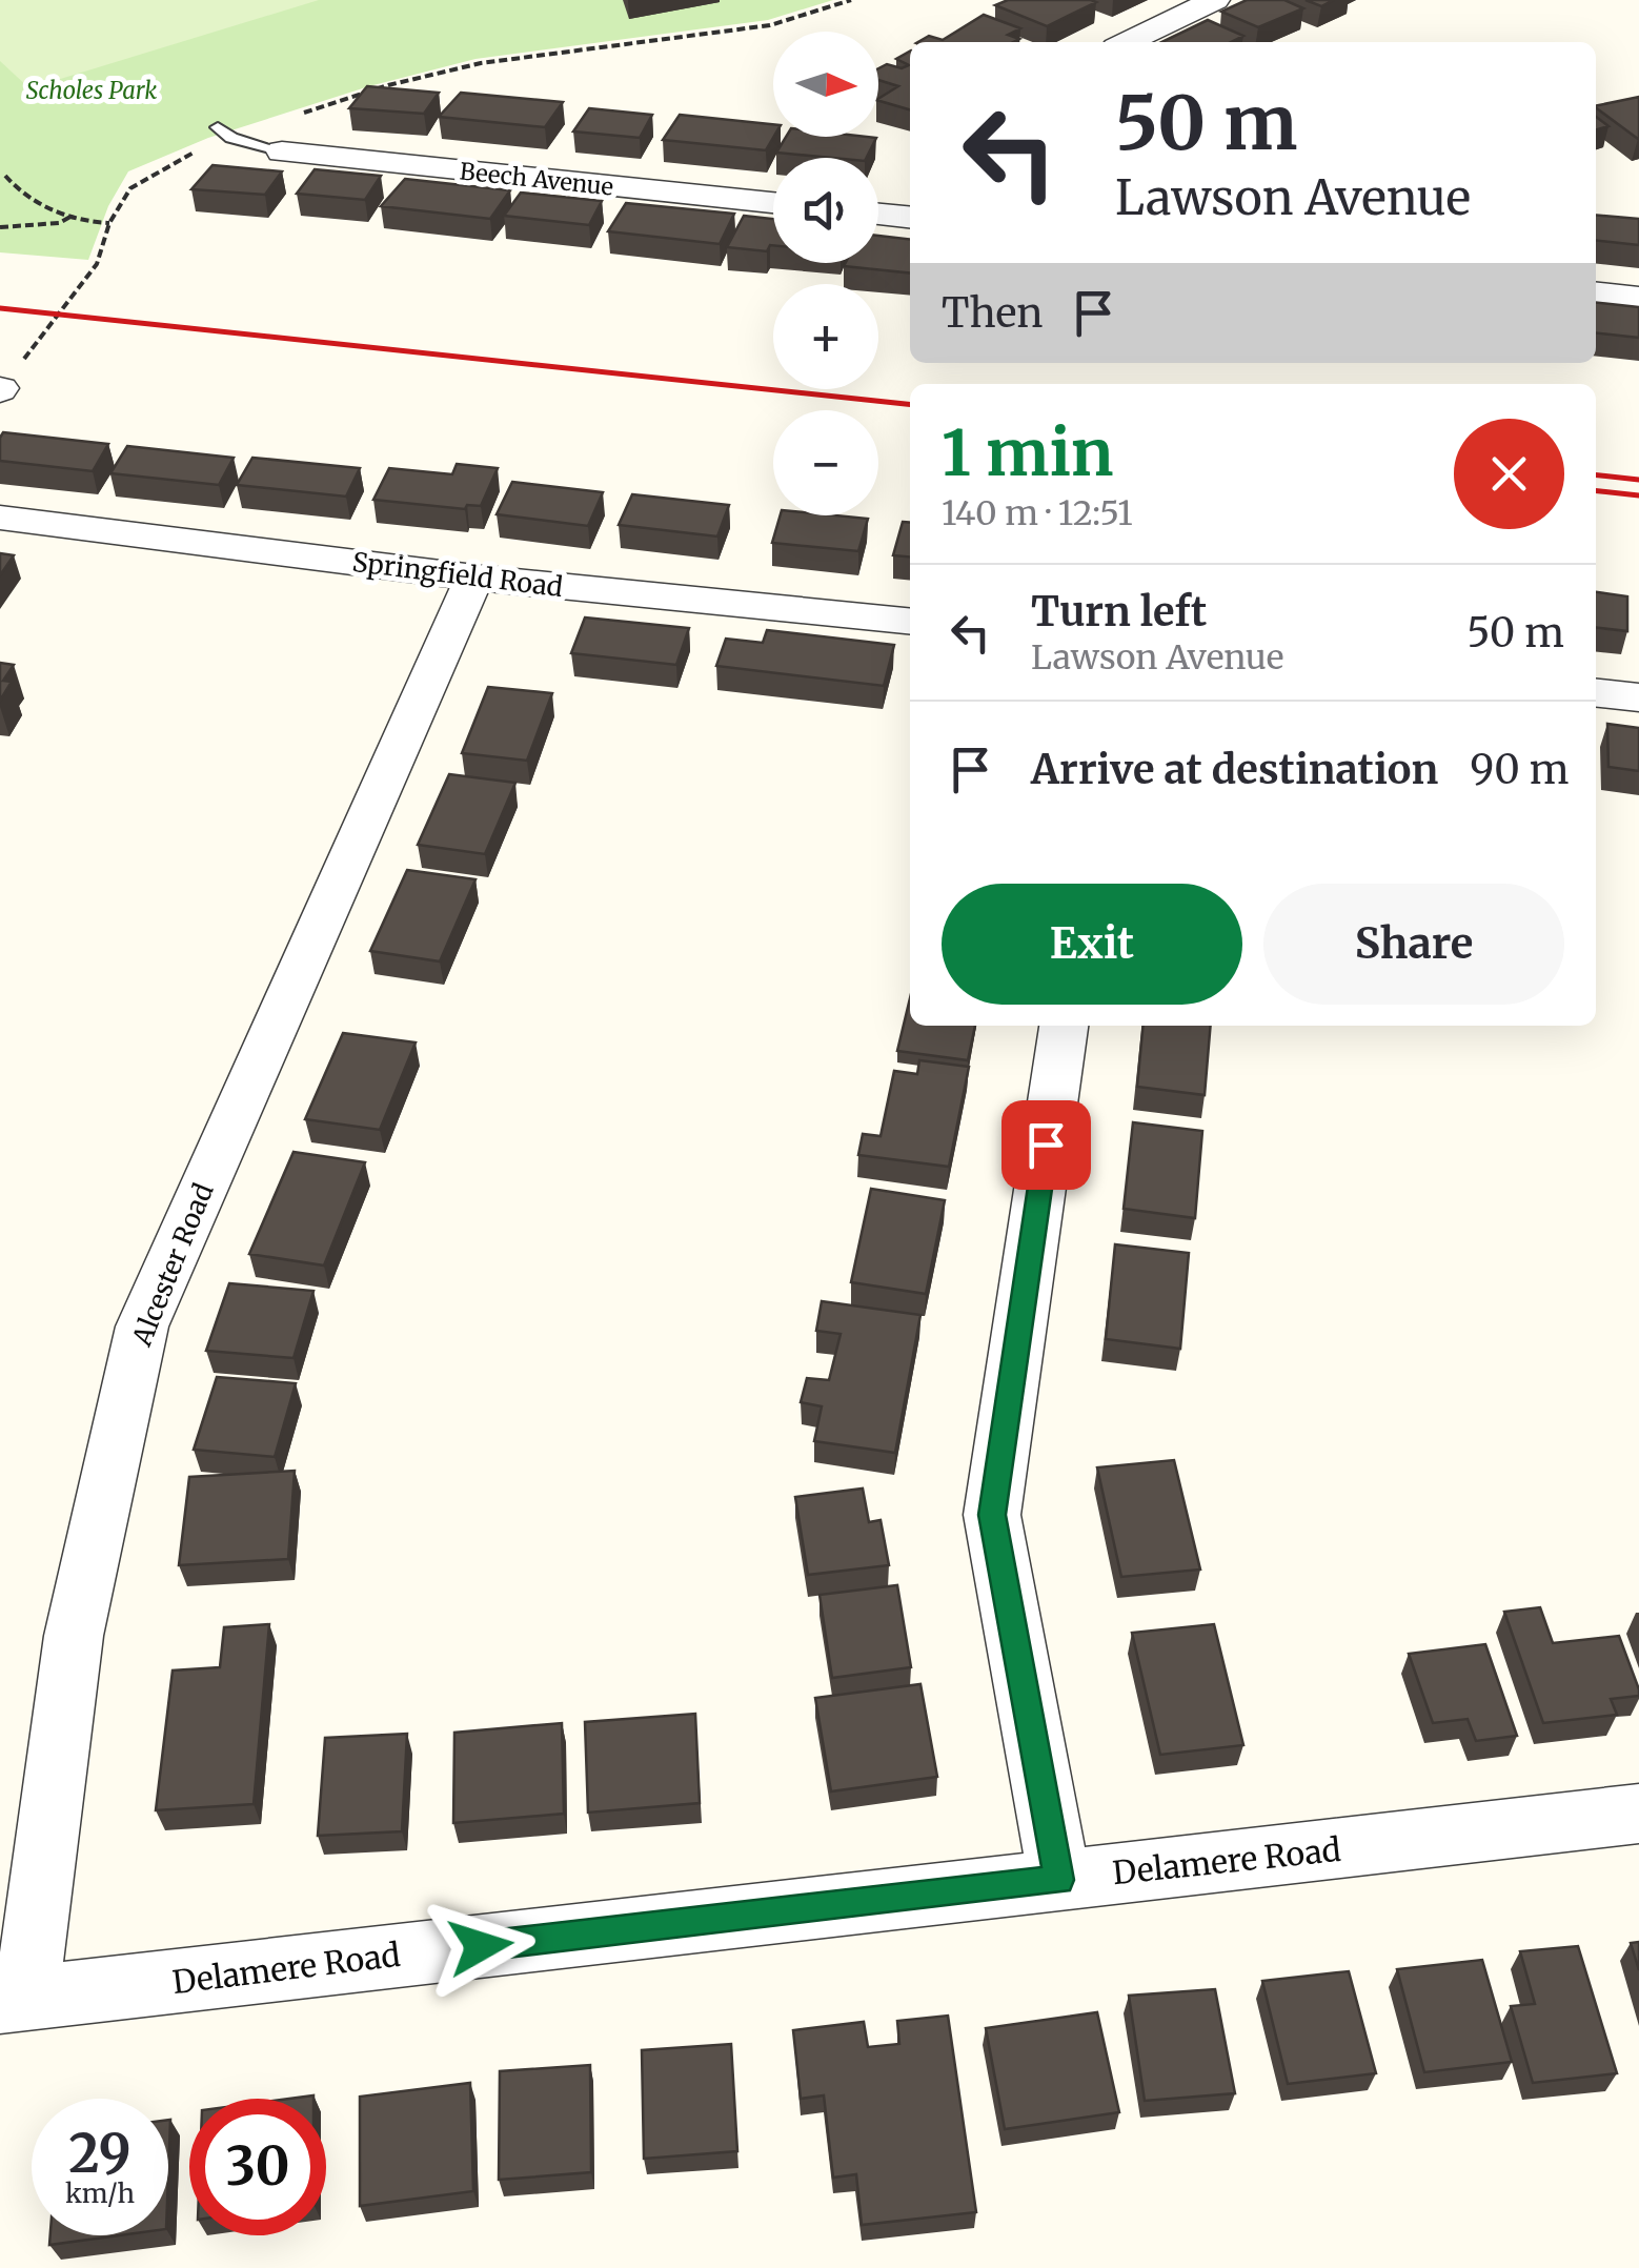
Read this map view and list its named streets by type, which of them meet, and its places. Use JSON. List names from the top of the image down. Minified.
{"streets":{"street":["Beech Avenue","Springfield Road","Alcester Road","Delamere Road"]},"crossings":[["Springfield Road","Alcester Road"],["Alcester Road","Delamere Road"]],"parks":["Scholes Park"],"north":"right","page":{"map_buttons":["+","−"],"turn":["50 m","Lawson Avenue"],"then":"Then","heading":["1 min","140 m · 12:51"],"list":[{"name":"Turn left","note":"Lawson Avenue","value":"50 m"},{"name":"Arrive at destination","value":"90 m"}],"buttons":["Exit","Share"],"speed":"29 km/h","limit":"30"}}
